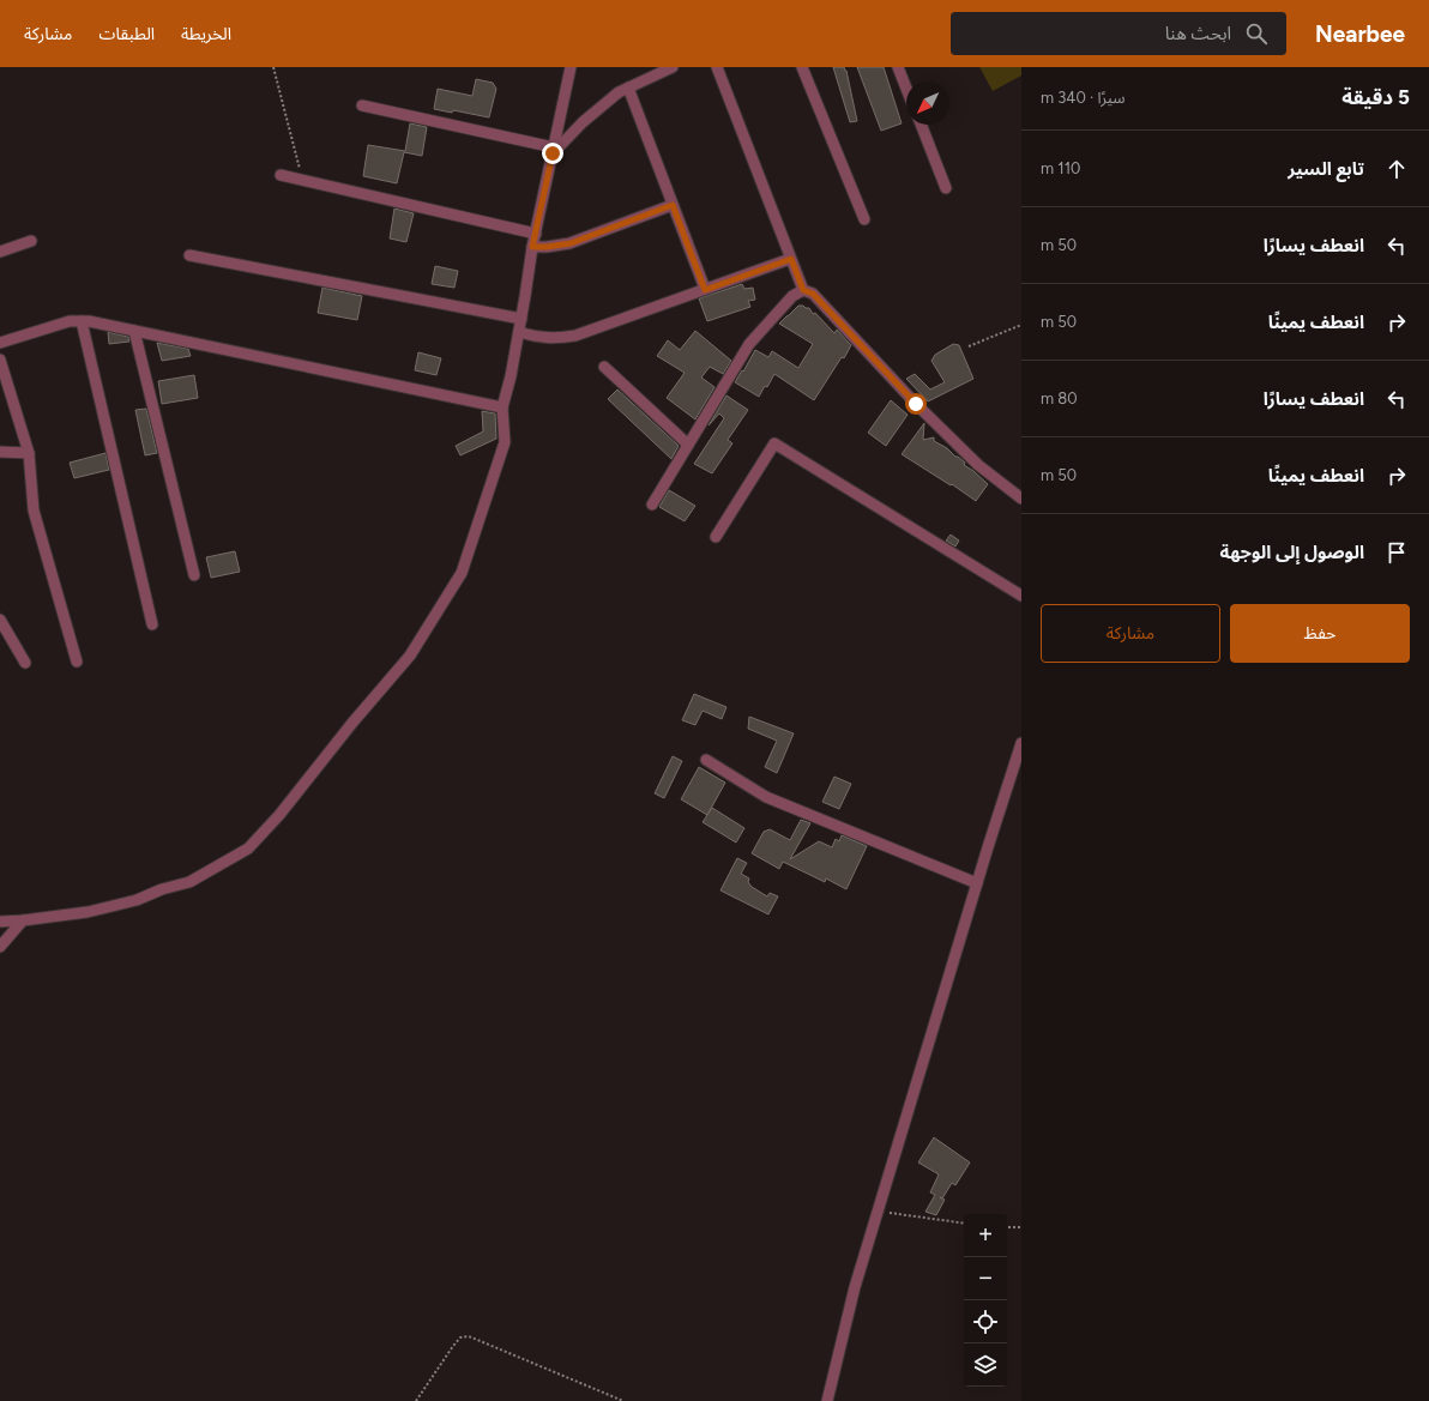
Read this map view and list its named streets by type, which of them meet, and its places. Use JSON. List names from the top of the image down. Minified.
{"north":"bottom left","page":{"header":"Nearbee","search":"ابحث هنا","nav":["الخريطة","الطبقات","مشاركة"],"heading":["5 دقيقة","سيرًا · 340 m"],"list":[["تابع السير","110 m"],["انعطف يسارًا","50 m"],["انعطف يمينًا","50 m"],["انعطف يسارًا","80 m"],["انعطف يمينًا","50 m"],"الوصول إلى الوجهة"],"buttons":["حفظ","مشاركة"],"map_buttons":["+","−"]}}
